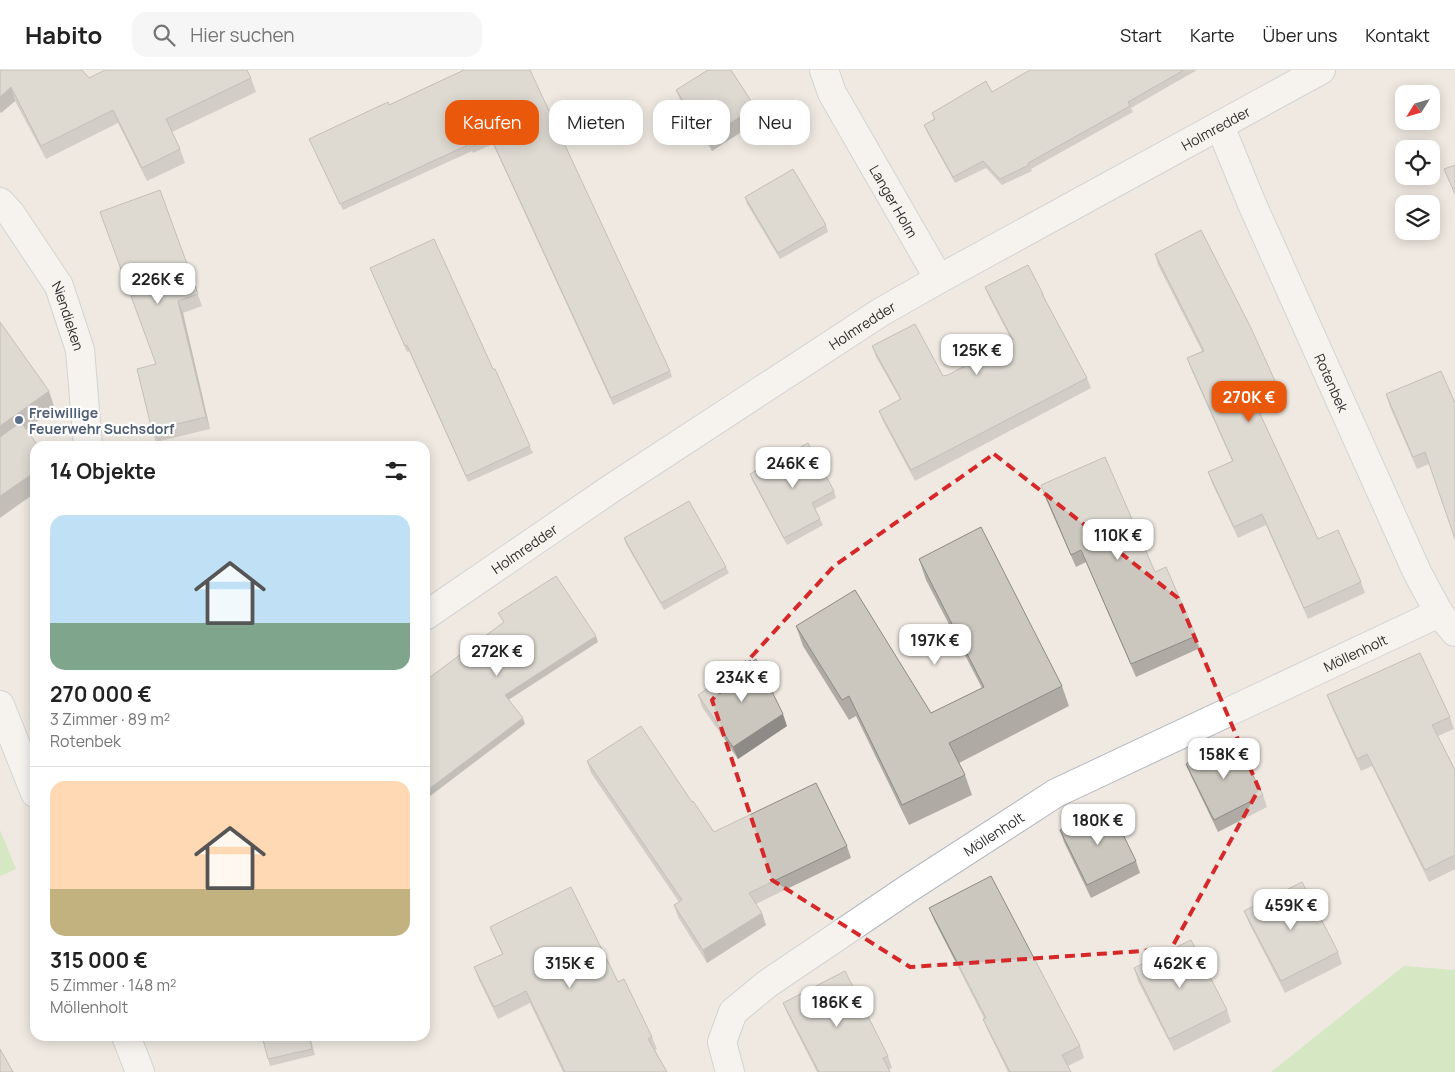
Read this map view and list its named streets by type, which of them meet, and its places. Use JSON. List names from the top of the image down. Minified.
{"streets":{"street":["Holmredder","Langer Holm","Niendieken","Rotenbek","Möllenholt"]},"crossings":[["Holmredder","Langer Holm"],["Holmredder","Rotenbek"],["Rotenbek","Möllenholt"]],"places":["Freiwillige Feuerwehr Suchsdorf"],"north":"bottom left","page":{"header":"Habito","search":"Hier suchen","nav":["Start","Karte","Über uns","Kontakt"],"chip":["Kaufen","Mieten","Filter","Neu"],"price":["226K €","125K €","270K €","246K €","110K €","197K €","272K €","234K €","158K €","180K €","459K €","315K €","462K €","186K €"],"heading":"14 Objekte","list":[{"name":"270 000 €","note":"3 Zimmer · 89 m² · Rotenbek"},{"name":"315 000 €","note":"5 Zimmer · 148 m² · Möllenholt"}]}}
